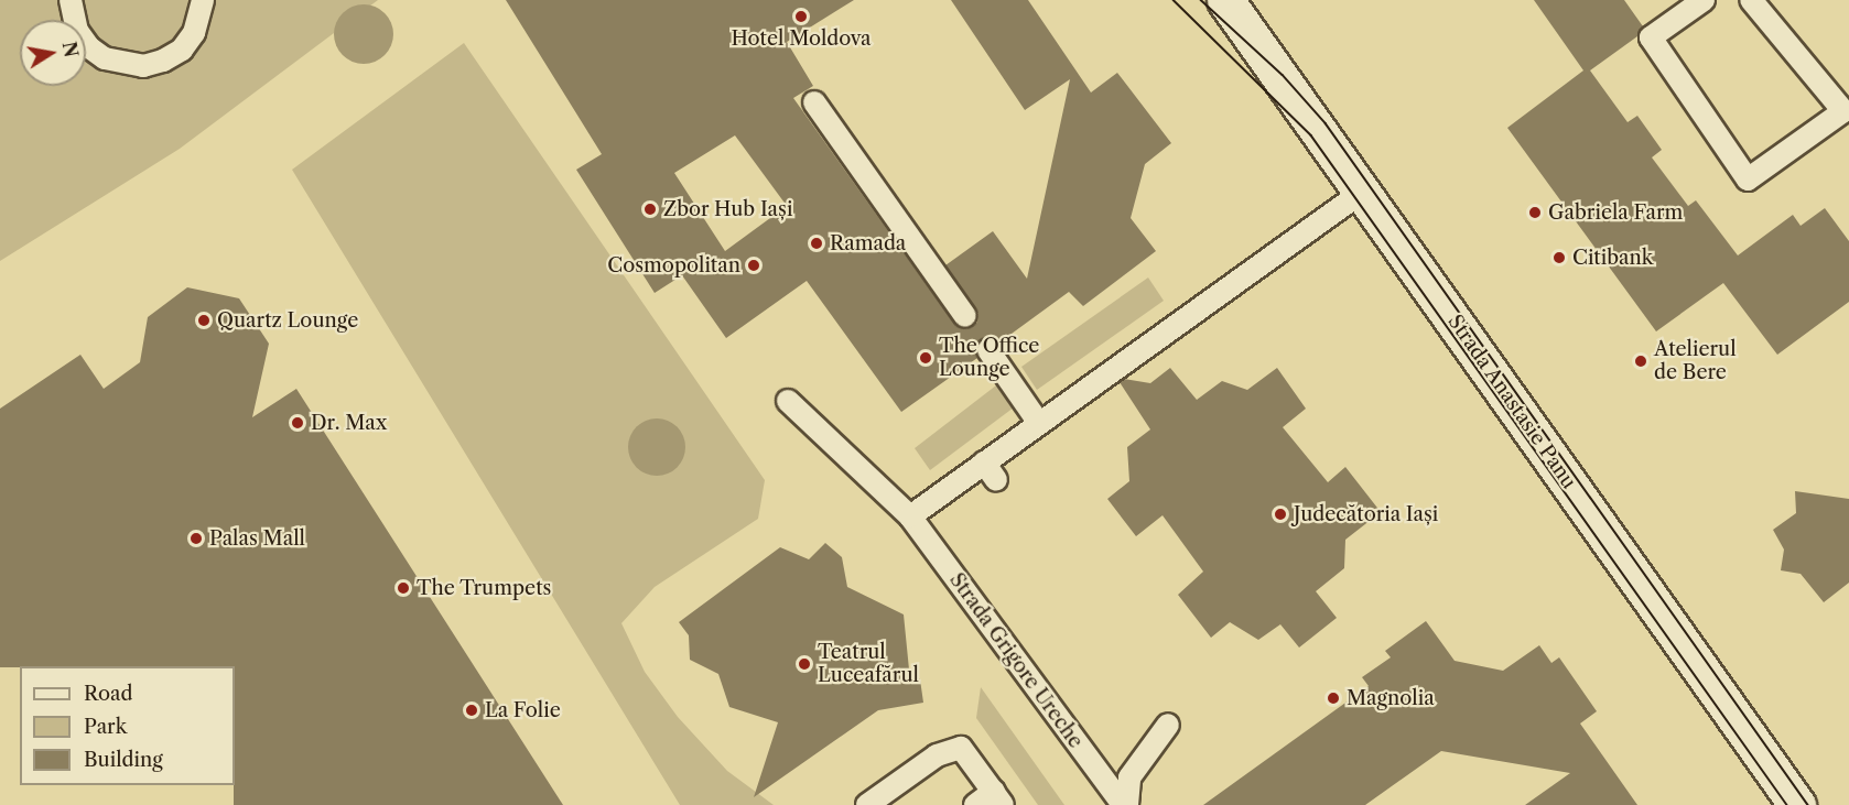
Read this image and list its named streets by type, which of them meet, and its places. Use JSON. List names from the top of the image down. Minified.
{"streets":{"main road":["Strada Anastasie Panu"],"lane":["Strada Grigore Ureche"]},"places":["Hotel Moldova","Zbor Hub Iași","Gabriela Farm","Ramada","Citibank","Cosmopolitan","Quartz Lounge","The Office Lounge","Atelierul de Bere","Dr. Max","Judecătoria Iași","Palas Mall","The Trumpets","Teatrul Luceafărul","Magnolia","La Folie"],"legend":["Road","Park","Building"],"north":"right"}
